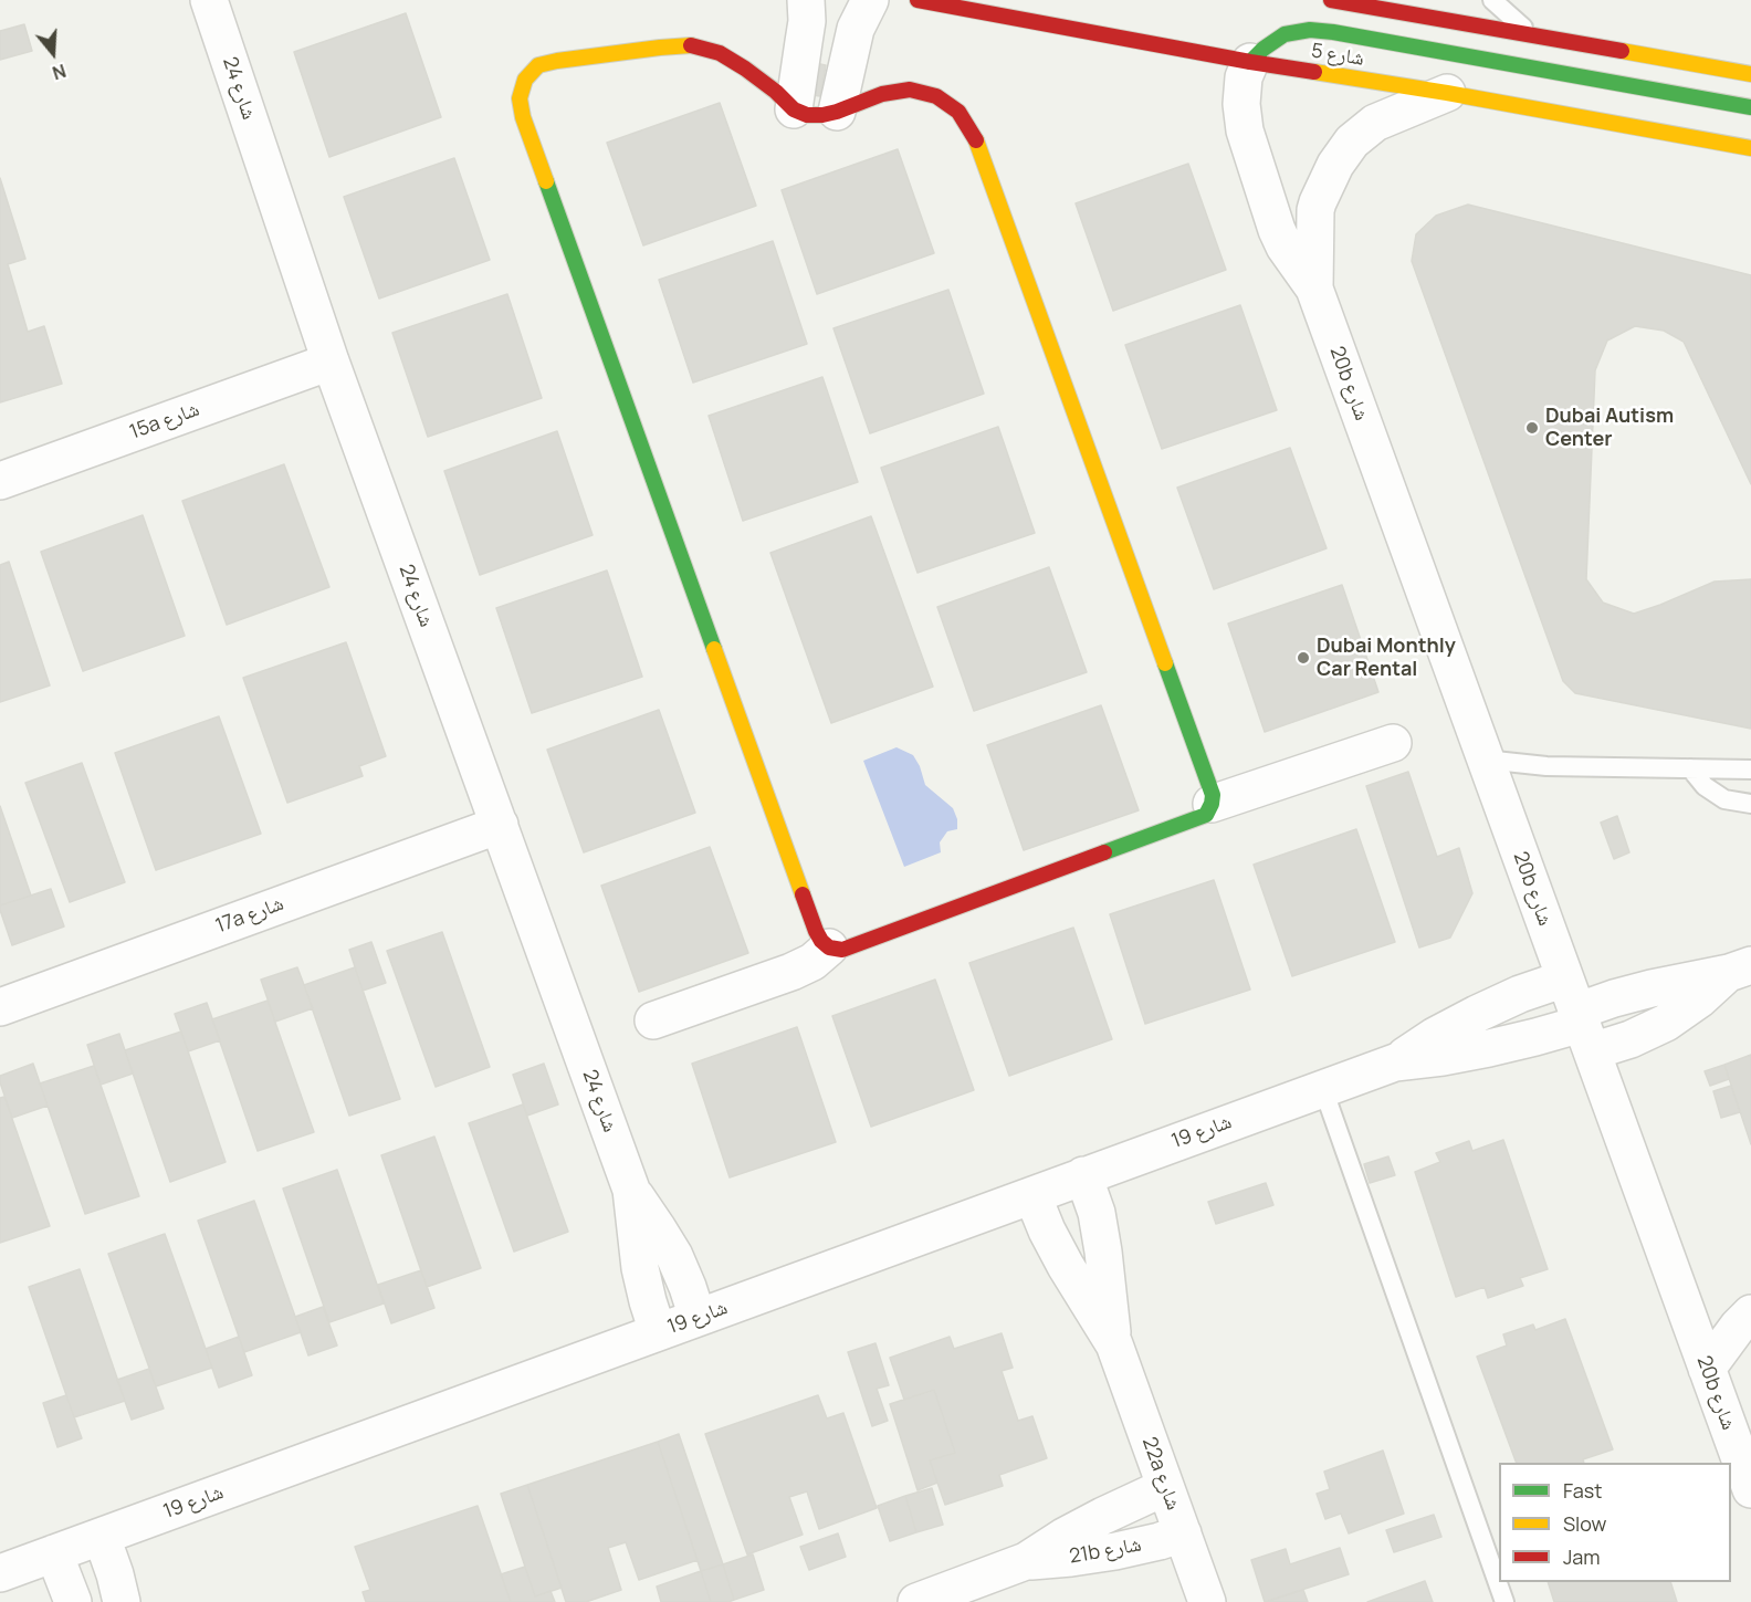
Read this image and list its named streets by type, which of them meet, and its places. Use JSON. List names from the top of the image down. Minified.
{"streets":{"street":["شارع 5","شارع 24","20b شارع","15a شارع","17a شارع","شارع 19","22a شارع","21b شارع"]},"crossings":[["شارع 5","20b شارع"],["شارع 24","15a شارع"],["شارع 24","17a شارع"],["20b شارع","شارع 19"],["شارع 19","22a شارع"],["22a شارع","21b شارع"]],"places":["Dubai Autism Center","Dubai Monthly Car Rental"],"legend":["Fast","Slow","Jam"],"north":"bottom"}
